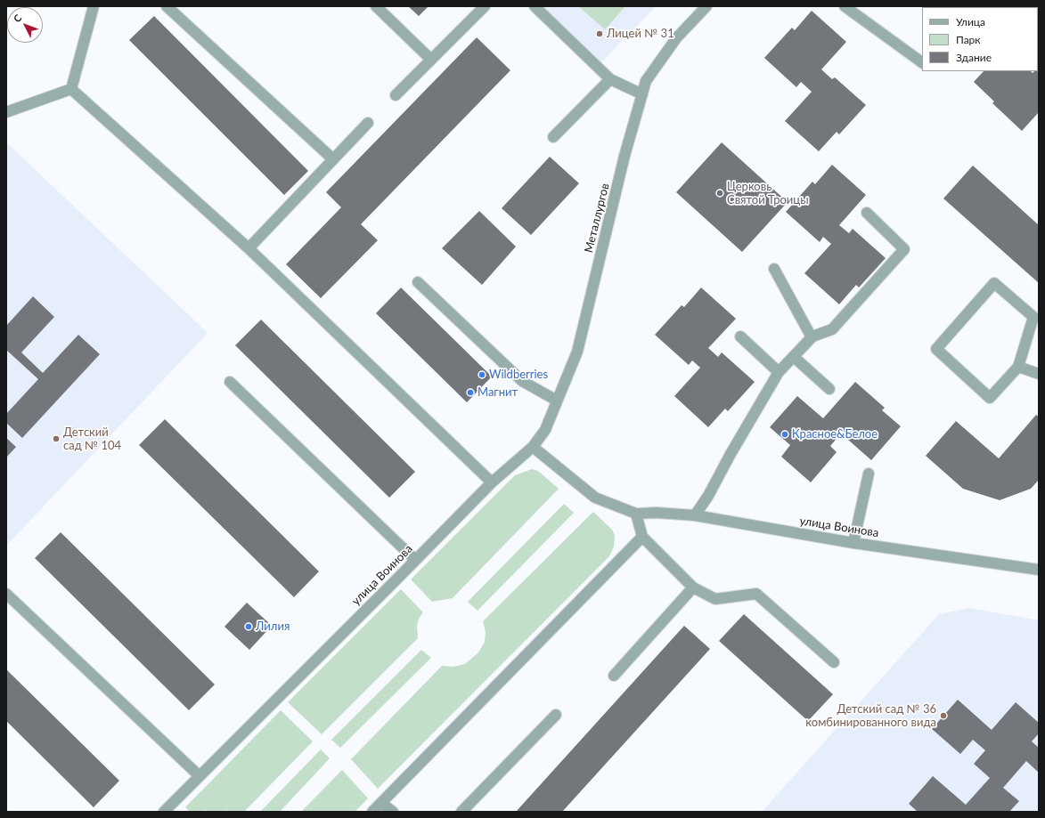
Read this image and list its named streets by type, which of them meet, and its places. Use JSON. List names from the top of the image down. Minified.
{"streets":{"street":["Металлургов","улица Воинова"]},"crossings":[["Металлургов","улица Воинова"]],"places":["Лицей № 31","Церковь Святой Троицы","Wildberries","Магнит","Красное&Белое","Детский сад № 104","Лилия","Детский сад № 36 комбинированного вида"],"legend":["Улица","Парк","Здание"],"north":"top left"}
